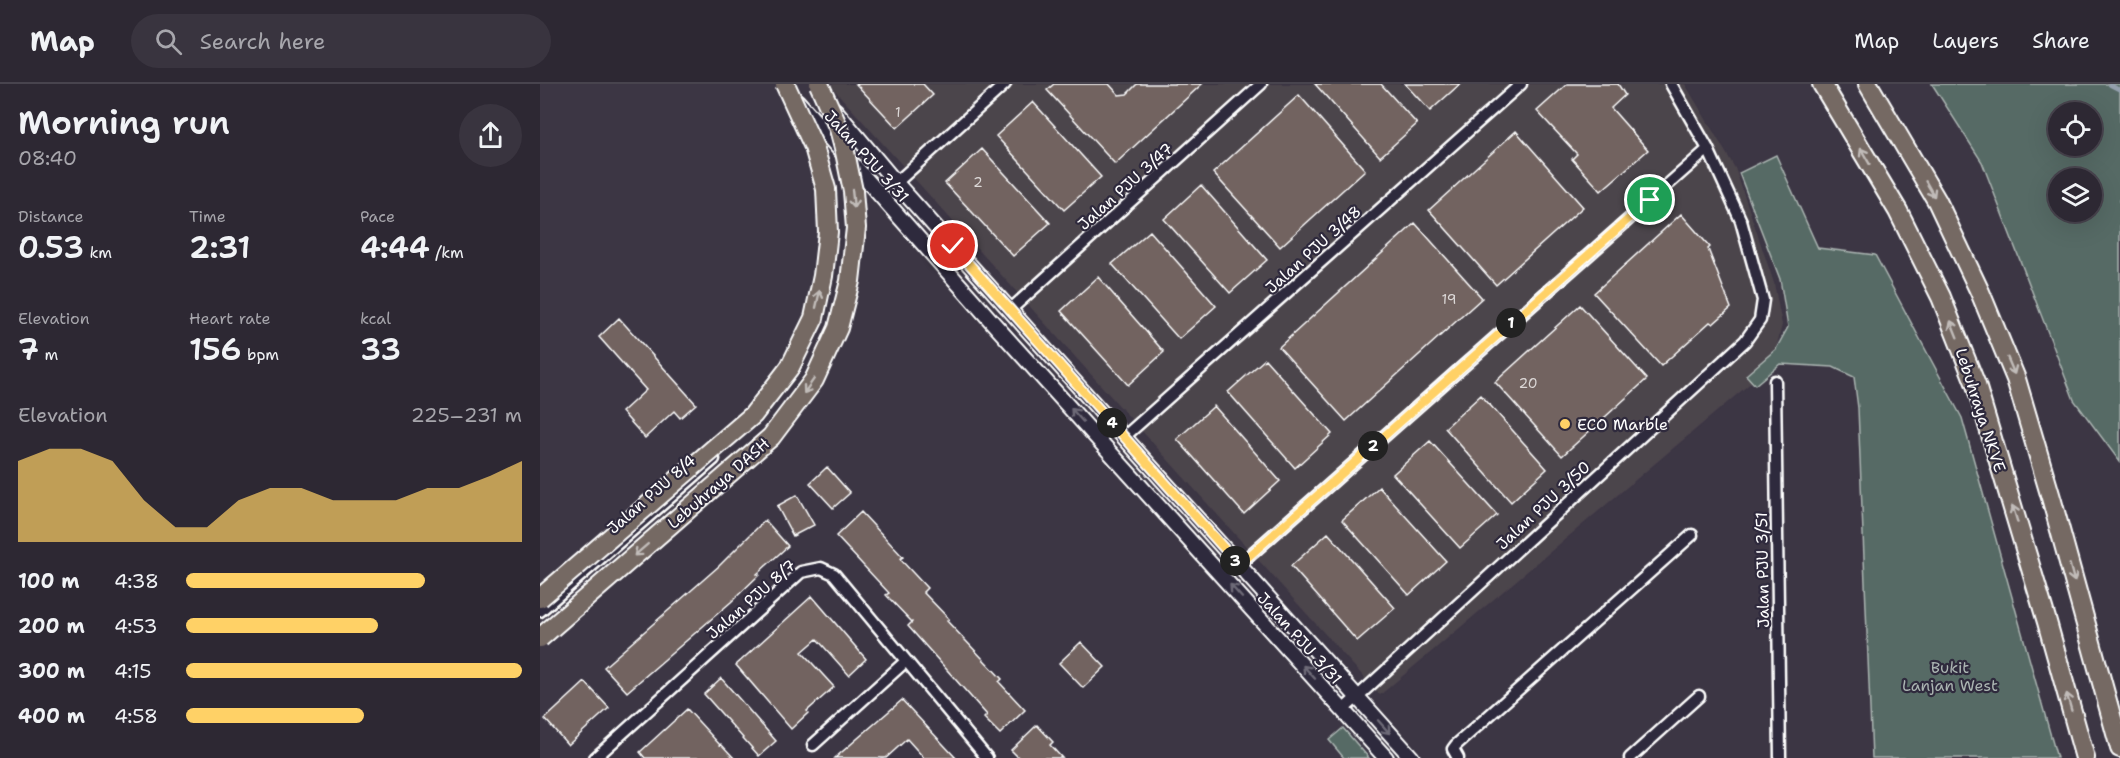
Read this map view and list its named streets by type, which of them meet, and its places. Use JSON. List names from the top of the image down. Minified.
{"streets":{"highway":["Lebuhraya NKVE","Lebuhraya DASH"],"street":["Jalan PJU 3/31","Jalan PJU 3/47","Jalan PJU 3/48","Jalan PJU 8/4","Jalan PJU 3/50","Jalan PJU 3/51","Jalan PJU 8/7"]},"crossings":[["Jalan PJU 3/31","Jalan PJU 3/47"],["Jalan PJU 3/31","Jalan PJU 3/48"],["Jalan PJU 3/31","Lebuhraya DASH"],["Jalan PJU 3/31","Jalan PJU 3/50"]],"parks":["Bukit Lanjan West"],"places":["ECO Marble"],"house_numbers":["1","2","19","20"],"page":{"header":"Map","search":"Search here","nav":["Map","Layers","Share"],"heading":["Morning run","08:40"],"stats":[["Distance","0.53 km"],["Time","2:31"],["Pace","4:44 /km"],["Elevation","7 m"],["Heart rate","156 bpm"],["kcal","33"]],"pins":["1","4","2","3"],"chart":["Elevation","225–231 m"],"list":[{"name":"100 m","note":"4:38"},{"name":"200 m","note":"4:53"},{"name":"300 m","note":"4:15"},{"name":"400 m","note":"4:58"}]}}
